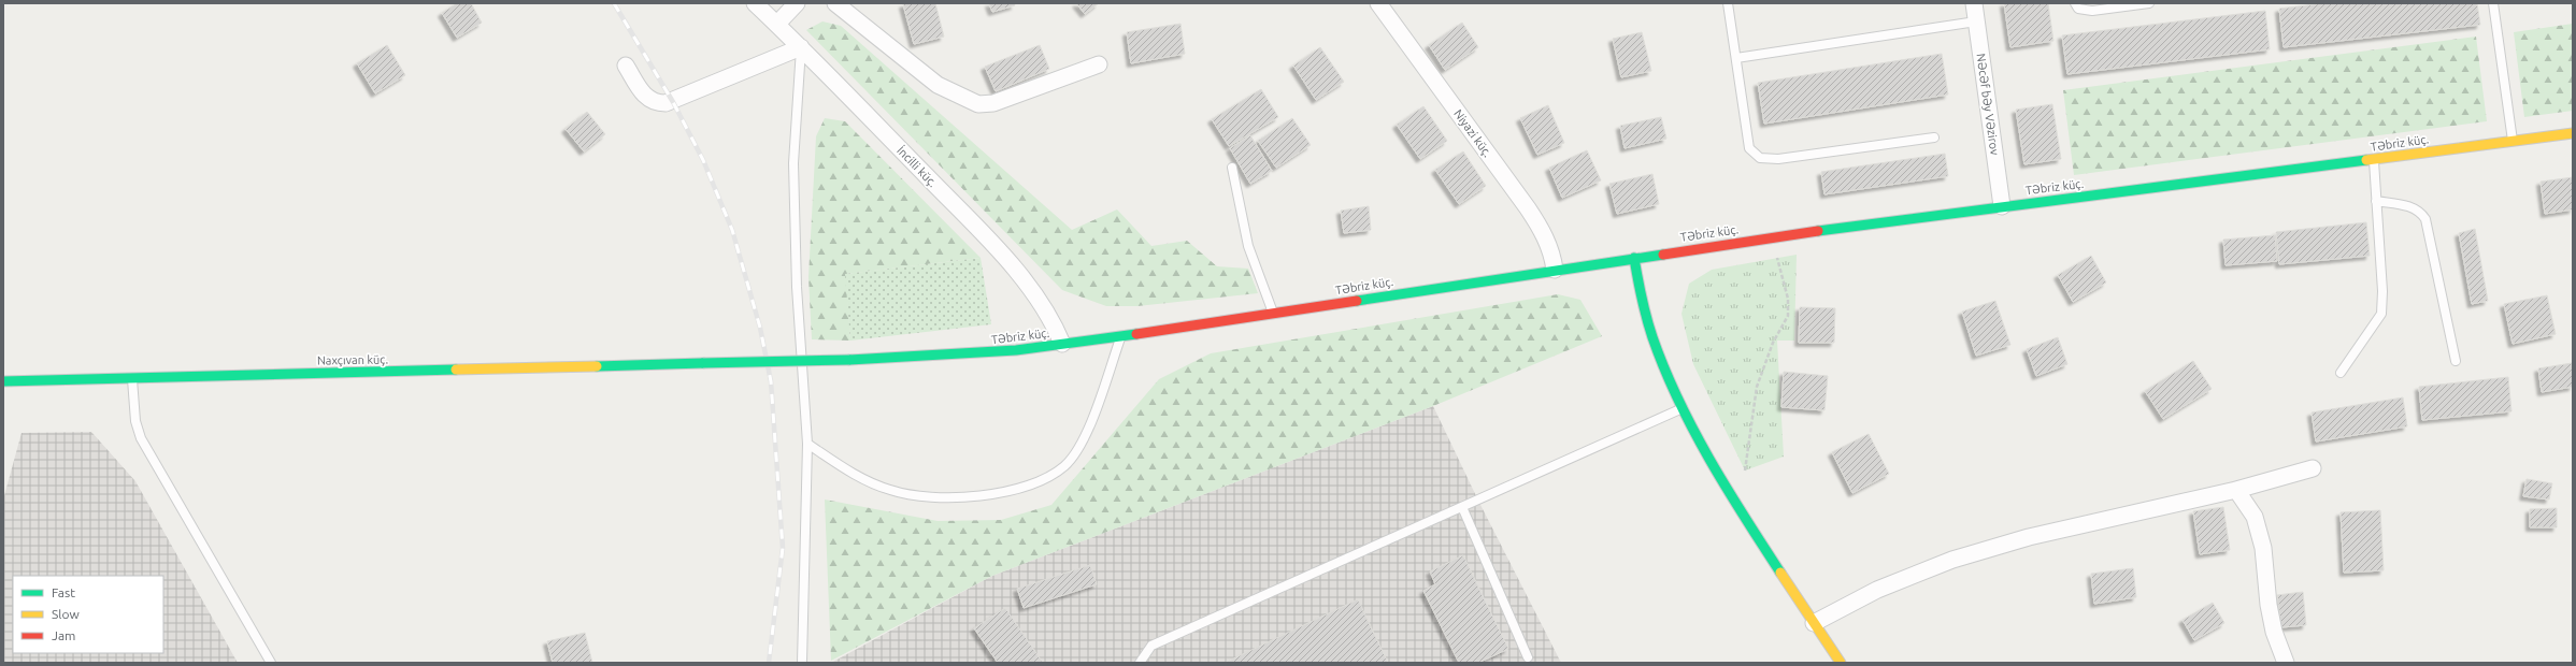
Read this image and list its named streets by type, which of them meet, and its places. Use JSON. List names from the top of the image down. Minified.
{"streets":{"street":["Nəcəf bəy Vəzirov","Niyazi küç.","Təbriz küç.","İncilli küç.","Naxçıvan küç."]},"crossings":[["Nəcəf bəy Vəzirov","Təbriz küç."],["Niyazi küç.","Təbriz küç."],["Təbriz küç.","İncilli küç."],["Təbriz küç.","Naxçıvan küç."]],"legend":["Fast","Slow","Jam"]}
